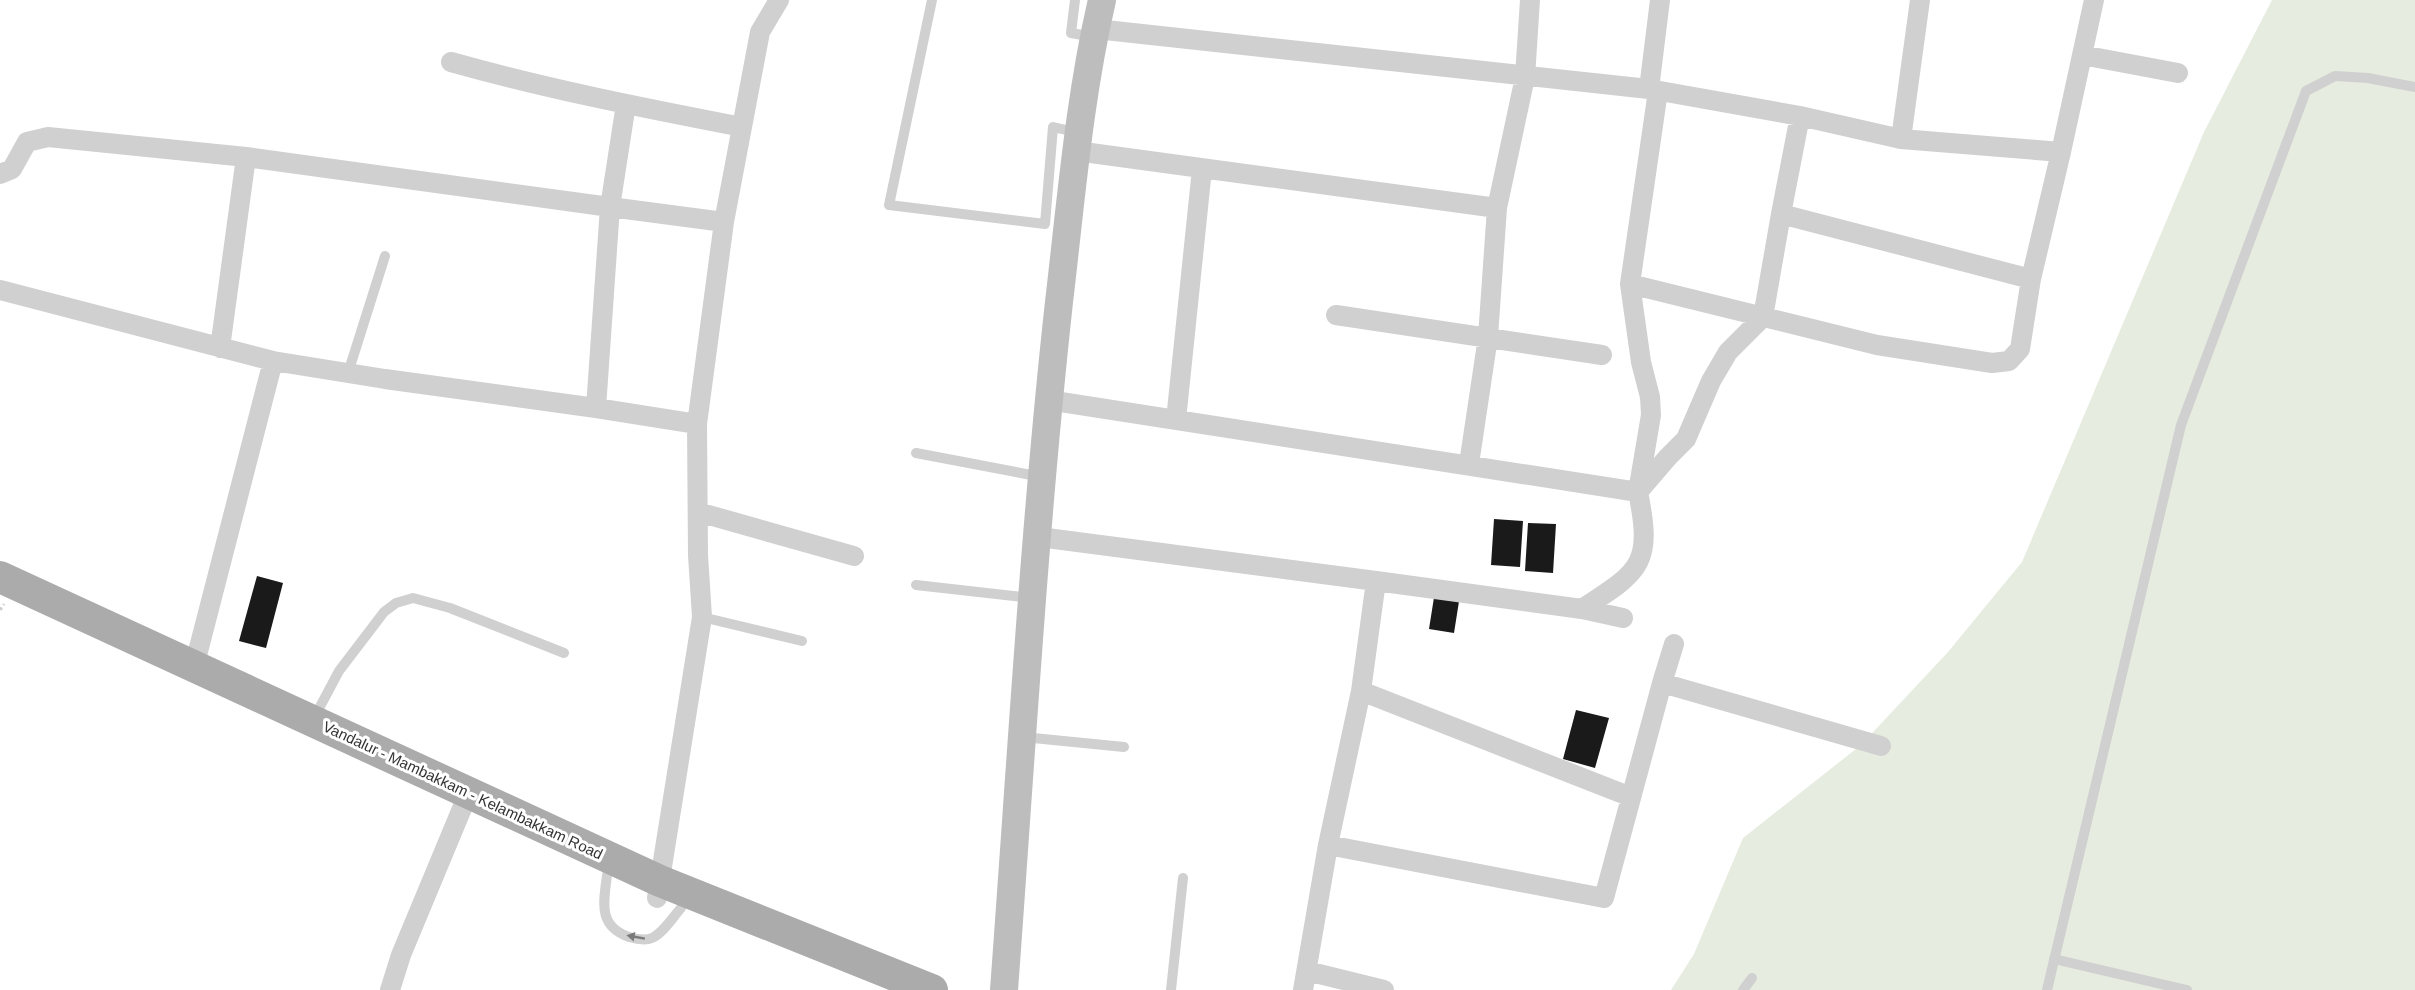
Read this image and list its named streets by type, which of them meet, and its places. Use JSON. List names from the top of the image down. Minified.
{"streets":{"main road":["Vandalur - Mambakkam - Kelambakkam Road"]}}
